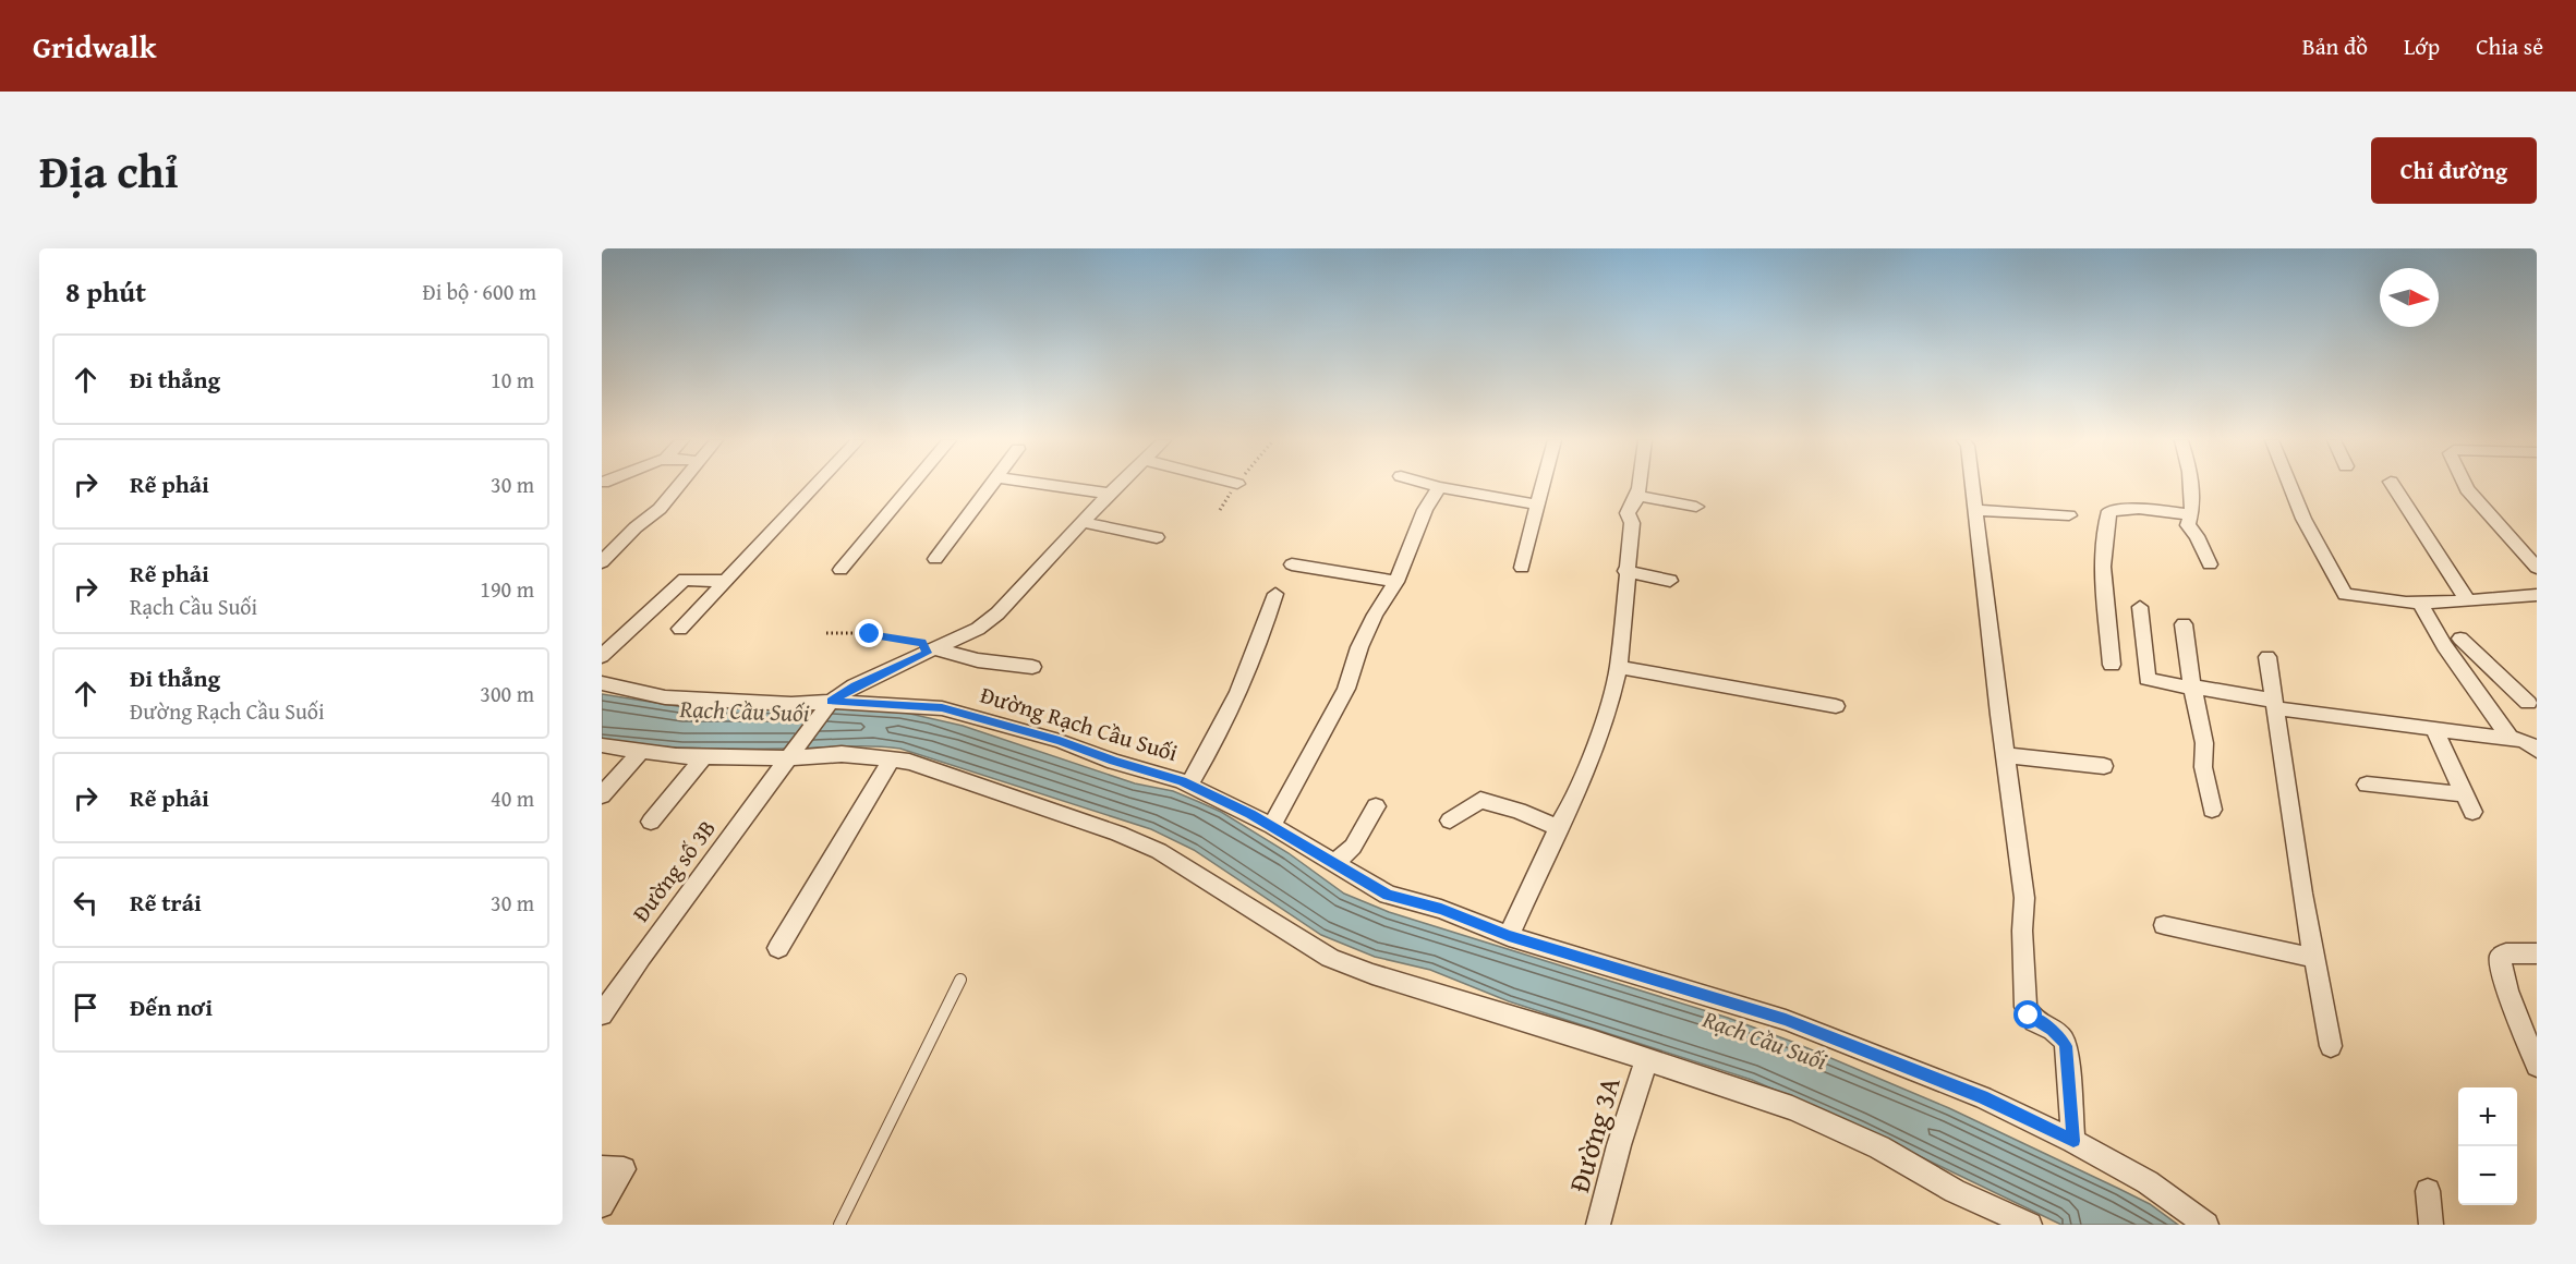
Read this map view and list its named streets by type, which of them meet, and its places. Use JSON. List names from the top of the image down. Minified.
{"streets":{"street":["Đường Rạch Cầu Suối","Đường số 3B","Đường 3A"]},"crossings":[["Đường Rạch Cầu Suối","Đường số 3B"]],"water":["Rạch Cầu Suối"],"north":"right","page":{"header":"Gridwalk","nav":["Bản đồ","Lớp","Chia sẻ"],"title":"Địa chỉ","buttons":"Chỉ đường","heading":["8 phút","Đi bộ · 600 m"],"list":[["Đi thẳng","10 m"],["Rẽ phải","30 m"],["Rẽ phải","Rạch Cầu Suối","190 m"],["Đi thẳng","Đường Rạch Cầu Suối","300 m"],["Rẽ phải","40 m"],["Rẽ trái","30 m"],"Đến nơi"],"map_buttons":["+","−"]}}
